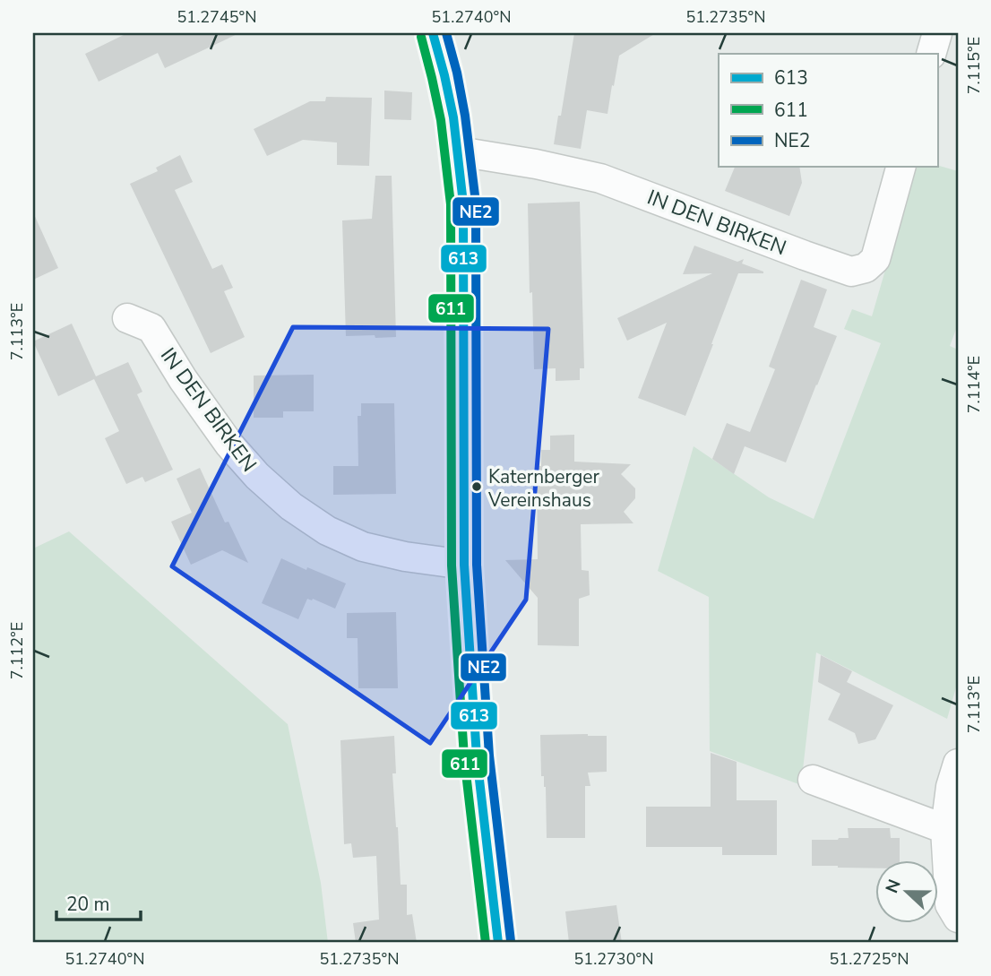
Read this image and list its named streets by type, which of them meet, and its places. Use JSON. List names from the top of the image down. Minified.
{"streets":{"street":["IN DEN BIRKEN"]},"places":["Katernberger Vereinshaus"],"lines":["transit line 613","transit line NE2","transit line 611"],"legend":["613","611","NE2"],"scale_bar":"20 m","north":"left","coordinates":["51.2745°N","51.2740°N","51.2735°N","7.115°E","7.113°E","7.114°E","7.112°E","51.2730°N","51.2725°N"]}
